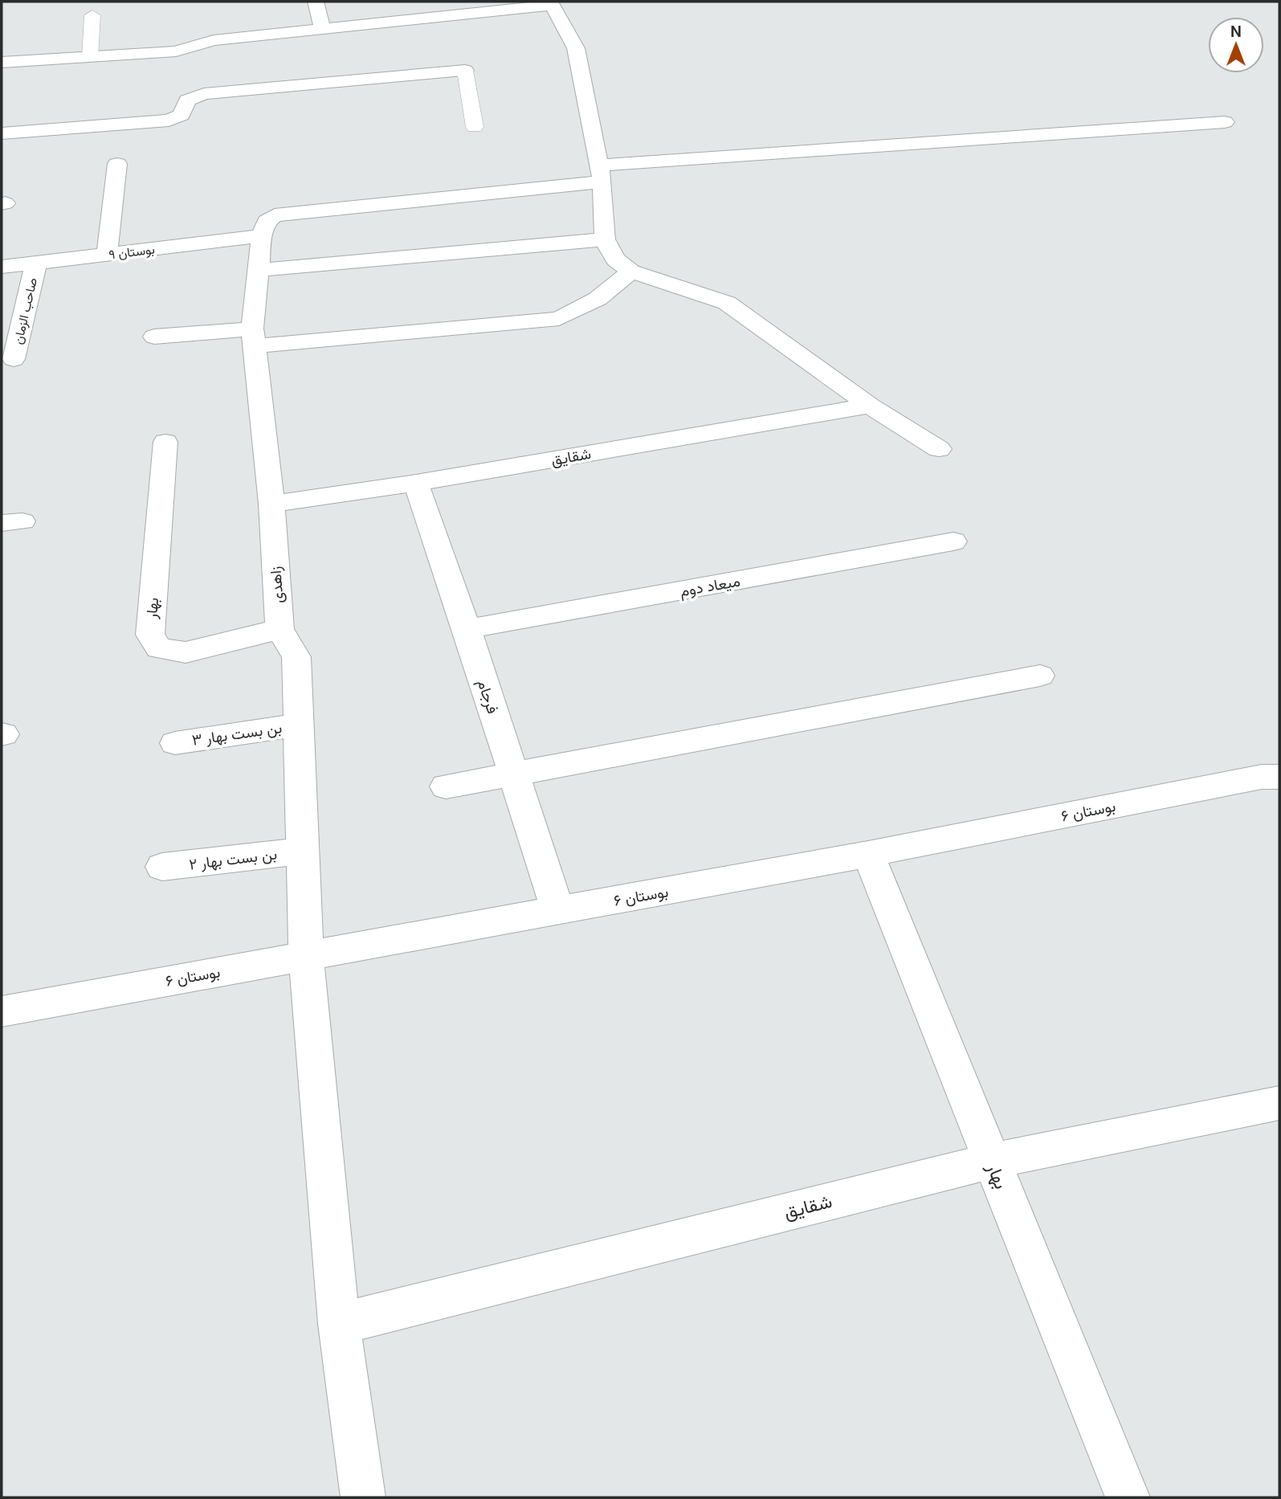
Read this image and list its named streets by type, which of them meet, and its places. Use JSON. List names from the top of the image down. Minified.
{"streets":{"street":["بوستان ۹","صاحب الزمان","شقایق","زاهدی","میعاد دوم","بهار","فرجام","بن بست بهار ۳","بوستان ۶","بن بست بهار ۲"]},"crossings":[["بوستان ۹","صاحب الزمان"],["بوستان ۹","زاهدی"],["شقایق","زاهدی"],["شقایق","بهار"],["شقایق","فرجام"],["زاهدی","بهار"],["زاهدی","بن بست بهار ۳"],["زاهدی","بوستان ۶"],["زاهدی","بن بست بهار ۲"],["میعاد دوم","فرجام"],["بهار","بوستان ۶"],["فرجام","بوستان ۶"]],"north":"top"}
